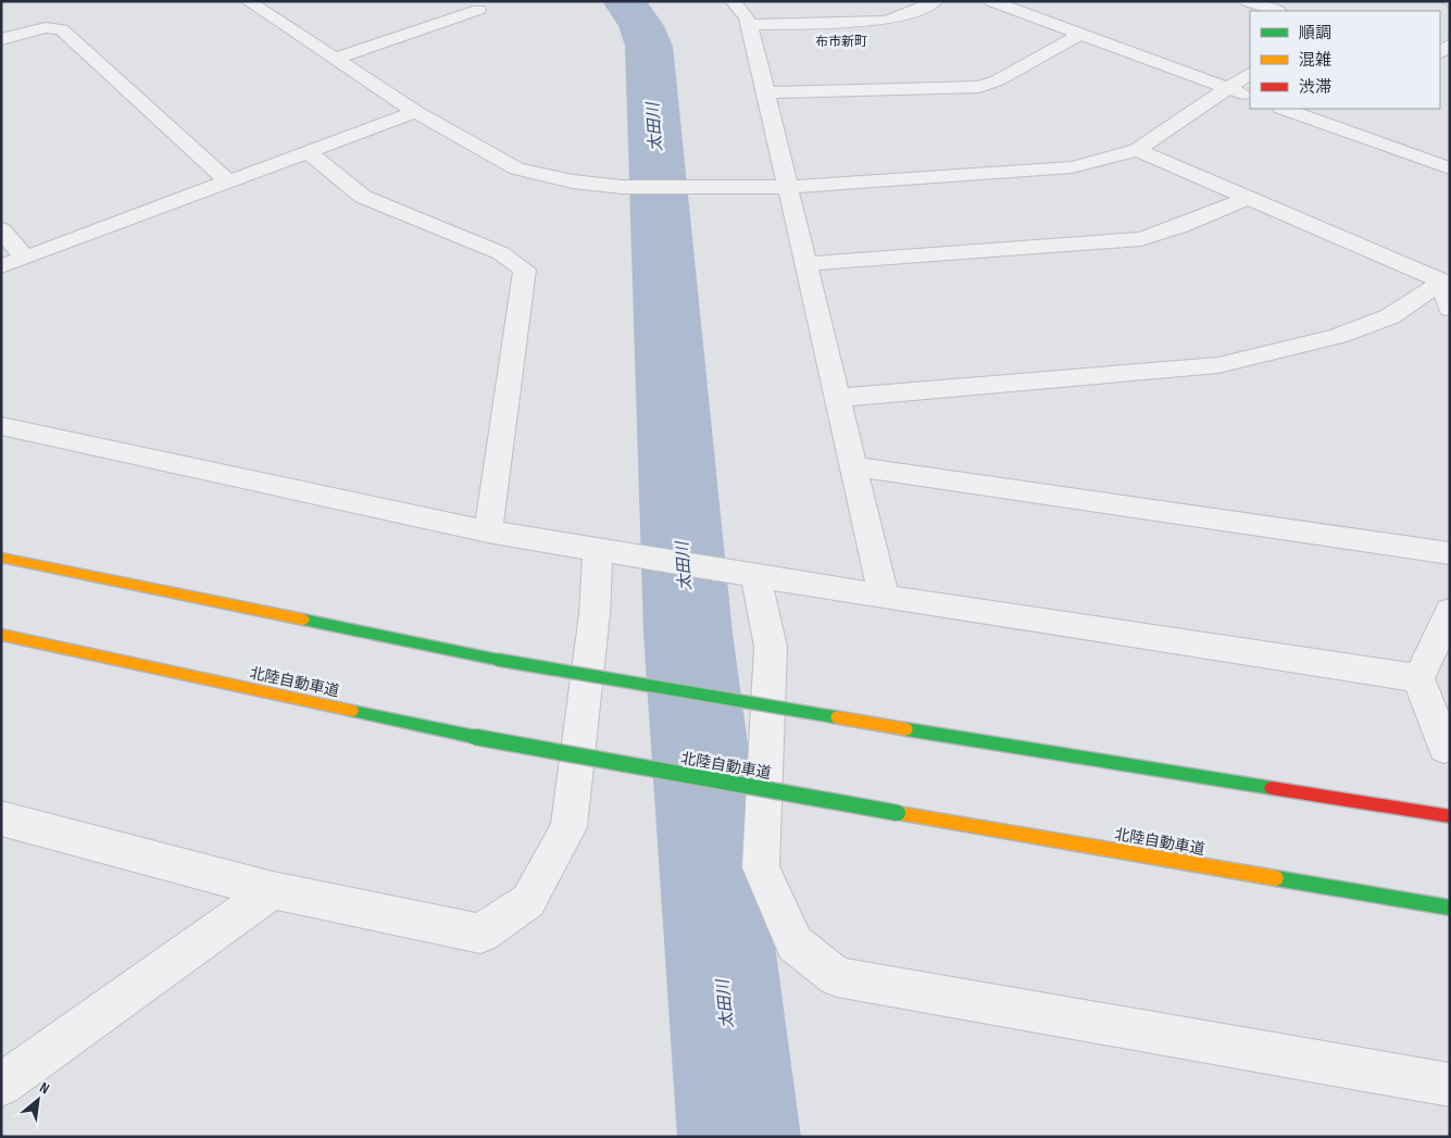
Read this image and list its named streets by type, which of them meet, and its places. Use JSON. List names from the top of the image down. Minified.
{"streets":{"highway":["北陸自動車道"]},"districts":["布市新町"],"water":["太田川"],"legend":["順調","混雑","渋滞"],"north":"top right"}
